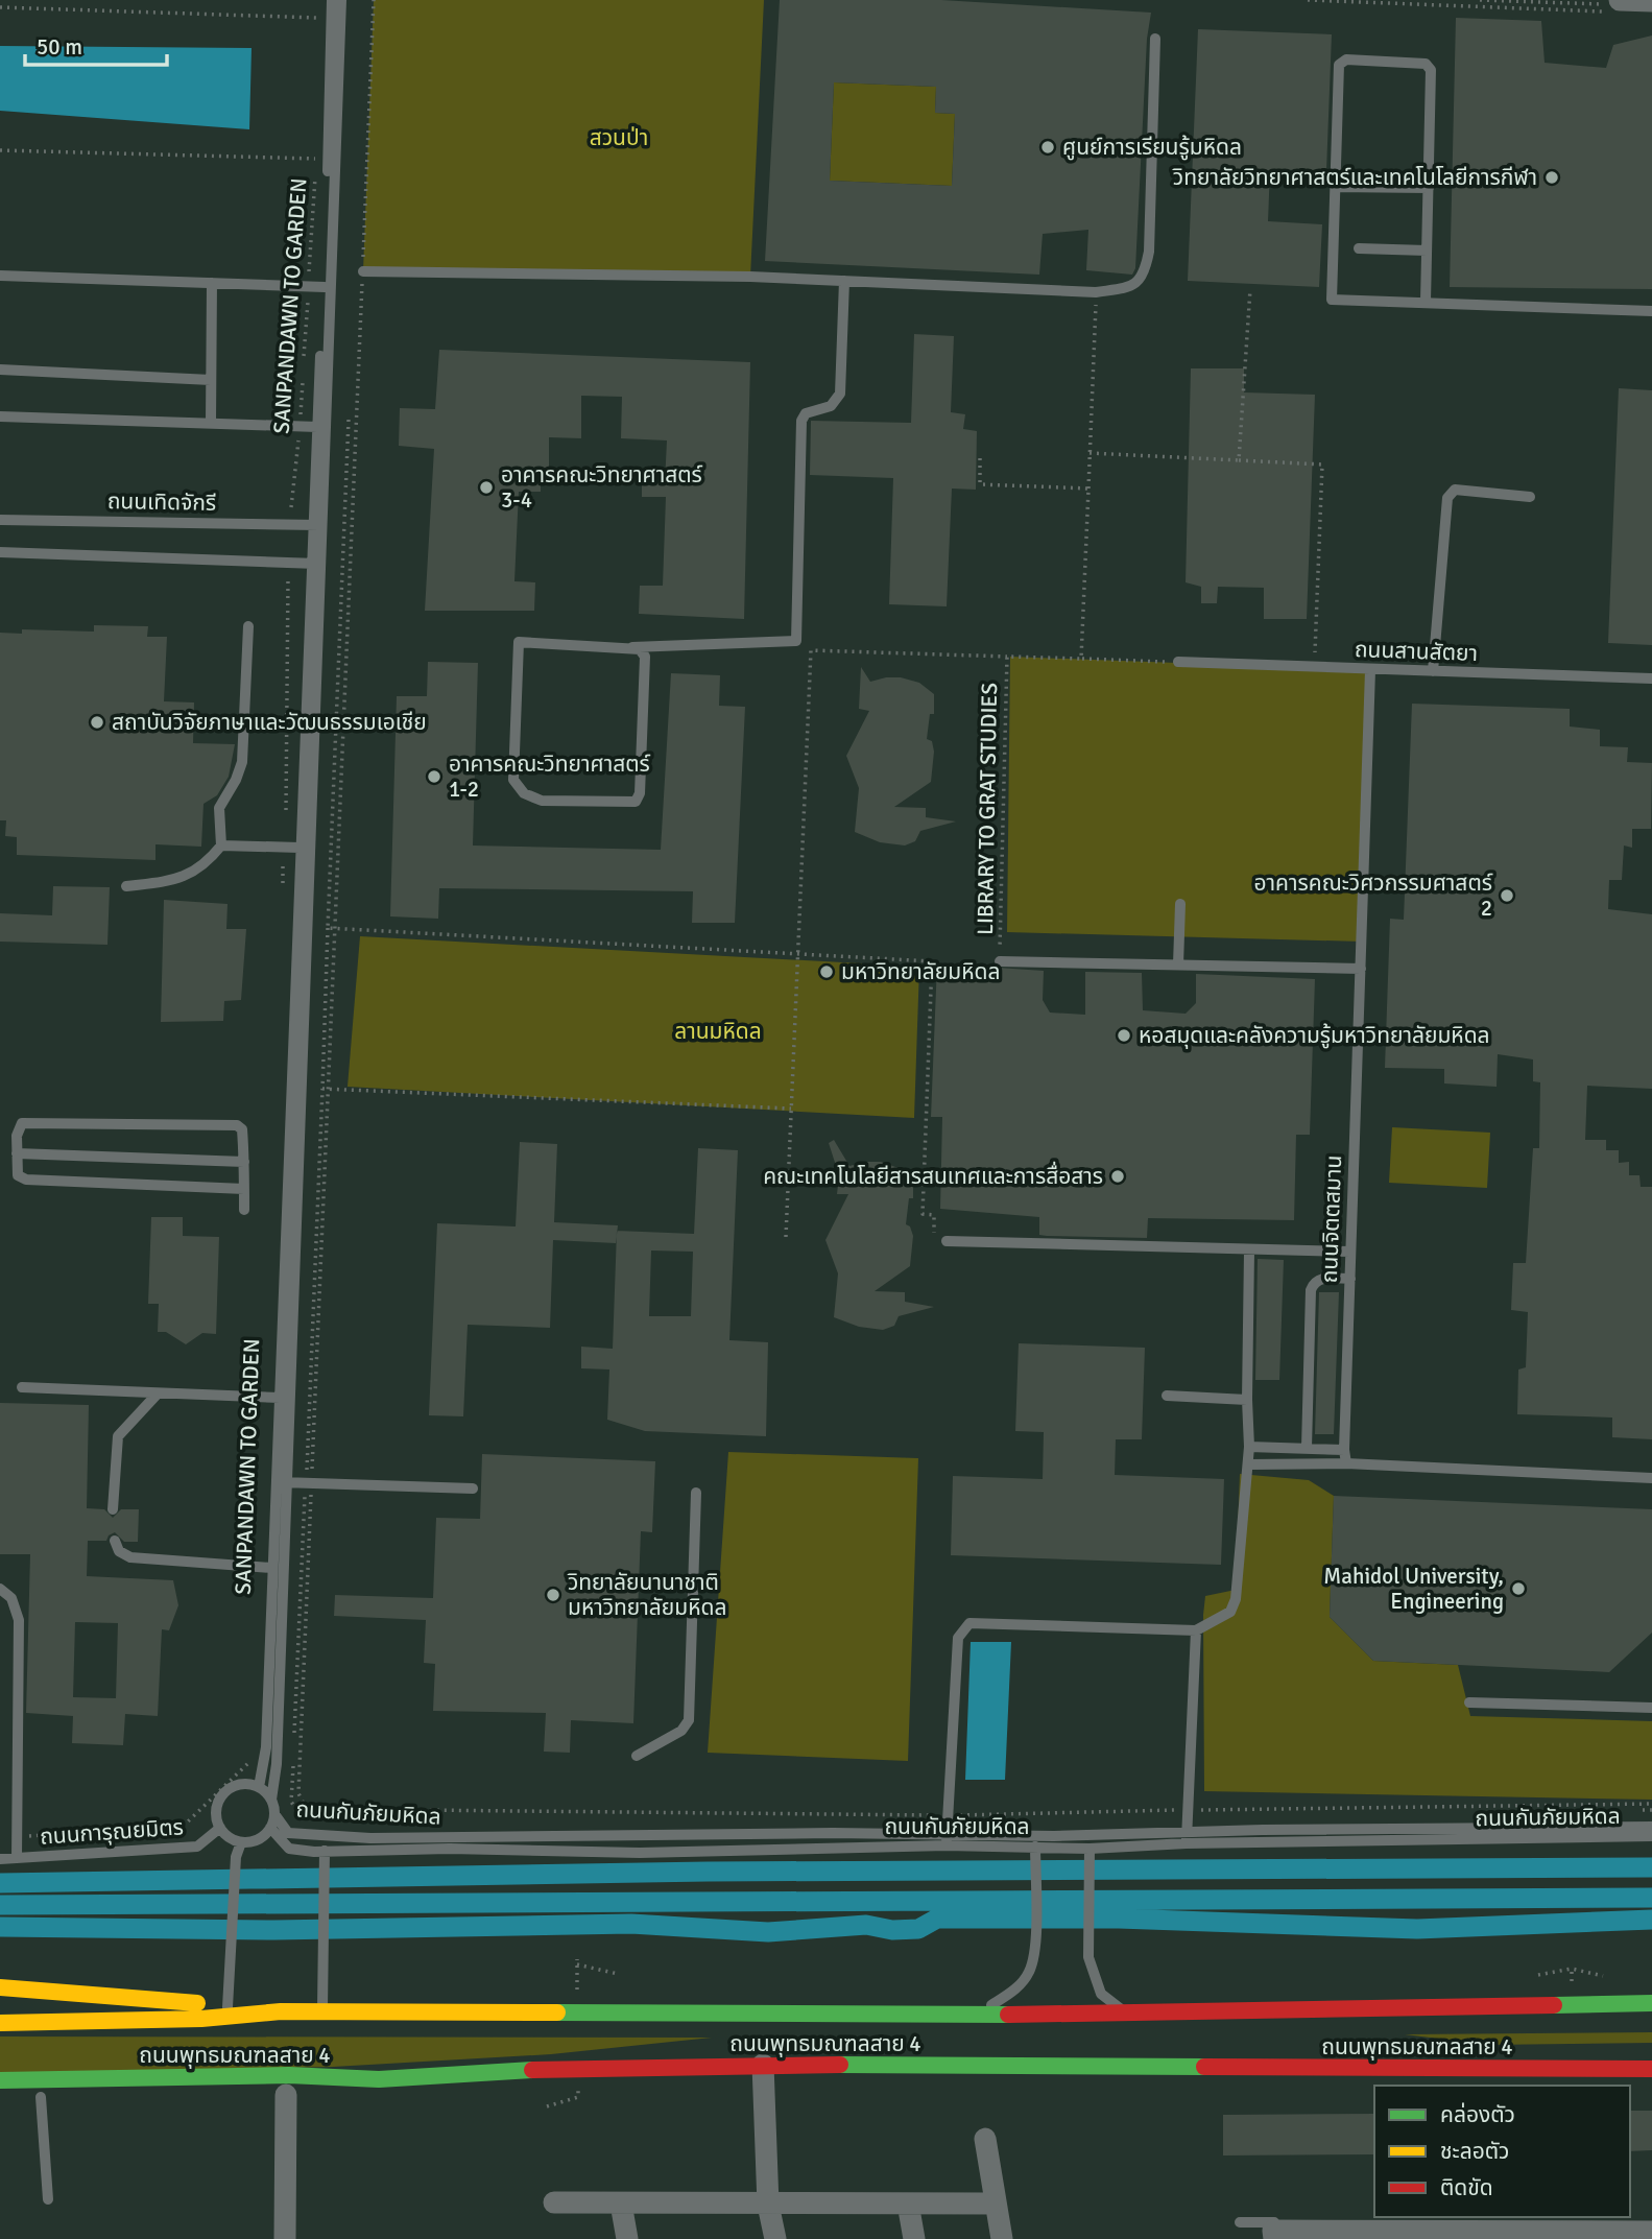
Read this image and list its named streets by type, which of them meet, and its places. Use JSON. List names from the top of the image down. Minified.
{"streets":{"main road":["ถนนพุทธมณฑลสาย 4"],"lane":["ถนนเทิดจักรี","ถนนสานสัตยา","ถนนจิตตสมาน","ถนนกันภัยมหิดล","ถนนการุณยมิตร"],"path":["SANPANDAWN TO GARDEN","LIBRARY TO GRAT STUDIES"]},"crossings":[["ถนนสานสัตยา","LIBRARY TO GRAT STUDIES"],["ถนนสานสัตยา","ถนนจิตตสมาน"],["ถนนกันภัยมหิดล","ถนนการุณยมิตร"]],"parks":["สวนป่า","ลานมหิดล"],"places":["ศูนย์การเรียนรู้มหิดล","วิทยาลัยวิทยาศาสตร์และเทคโนโลยีการกีฬา","อาคารคณะวิทยาศาสตร์ 3-4","สถาบันวิจัยภาษาและวัฒนธรรมเอเชีย","อาคารคณะวิทยาศาสตร์ 1-2","อาคารคณะวิศวกรรมศาสตร์ 2","มหาวิทยาลัยมหิดล","หอสมุดและคลังความรู้มหาวิทยาลัยมหิดล","คณะเทคโนโลยีสารสนเทศและการสื่อสาร","Mahidol University, Engineering","วิทยาลัยนานาชาติ มหาวิทยาลัยมหิดล"],"legend":["คล่องตัว","ชะลอตัว","ติดขัด"],"scale_bar":"50 m"}
